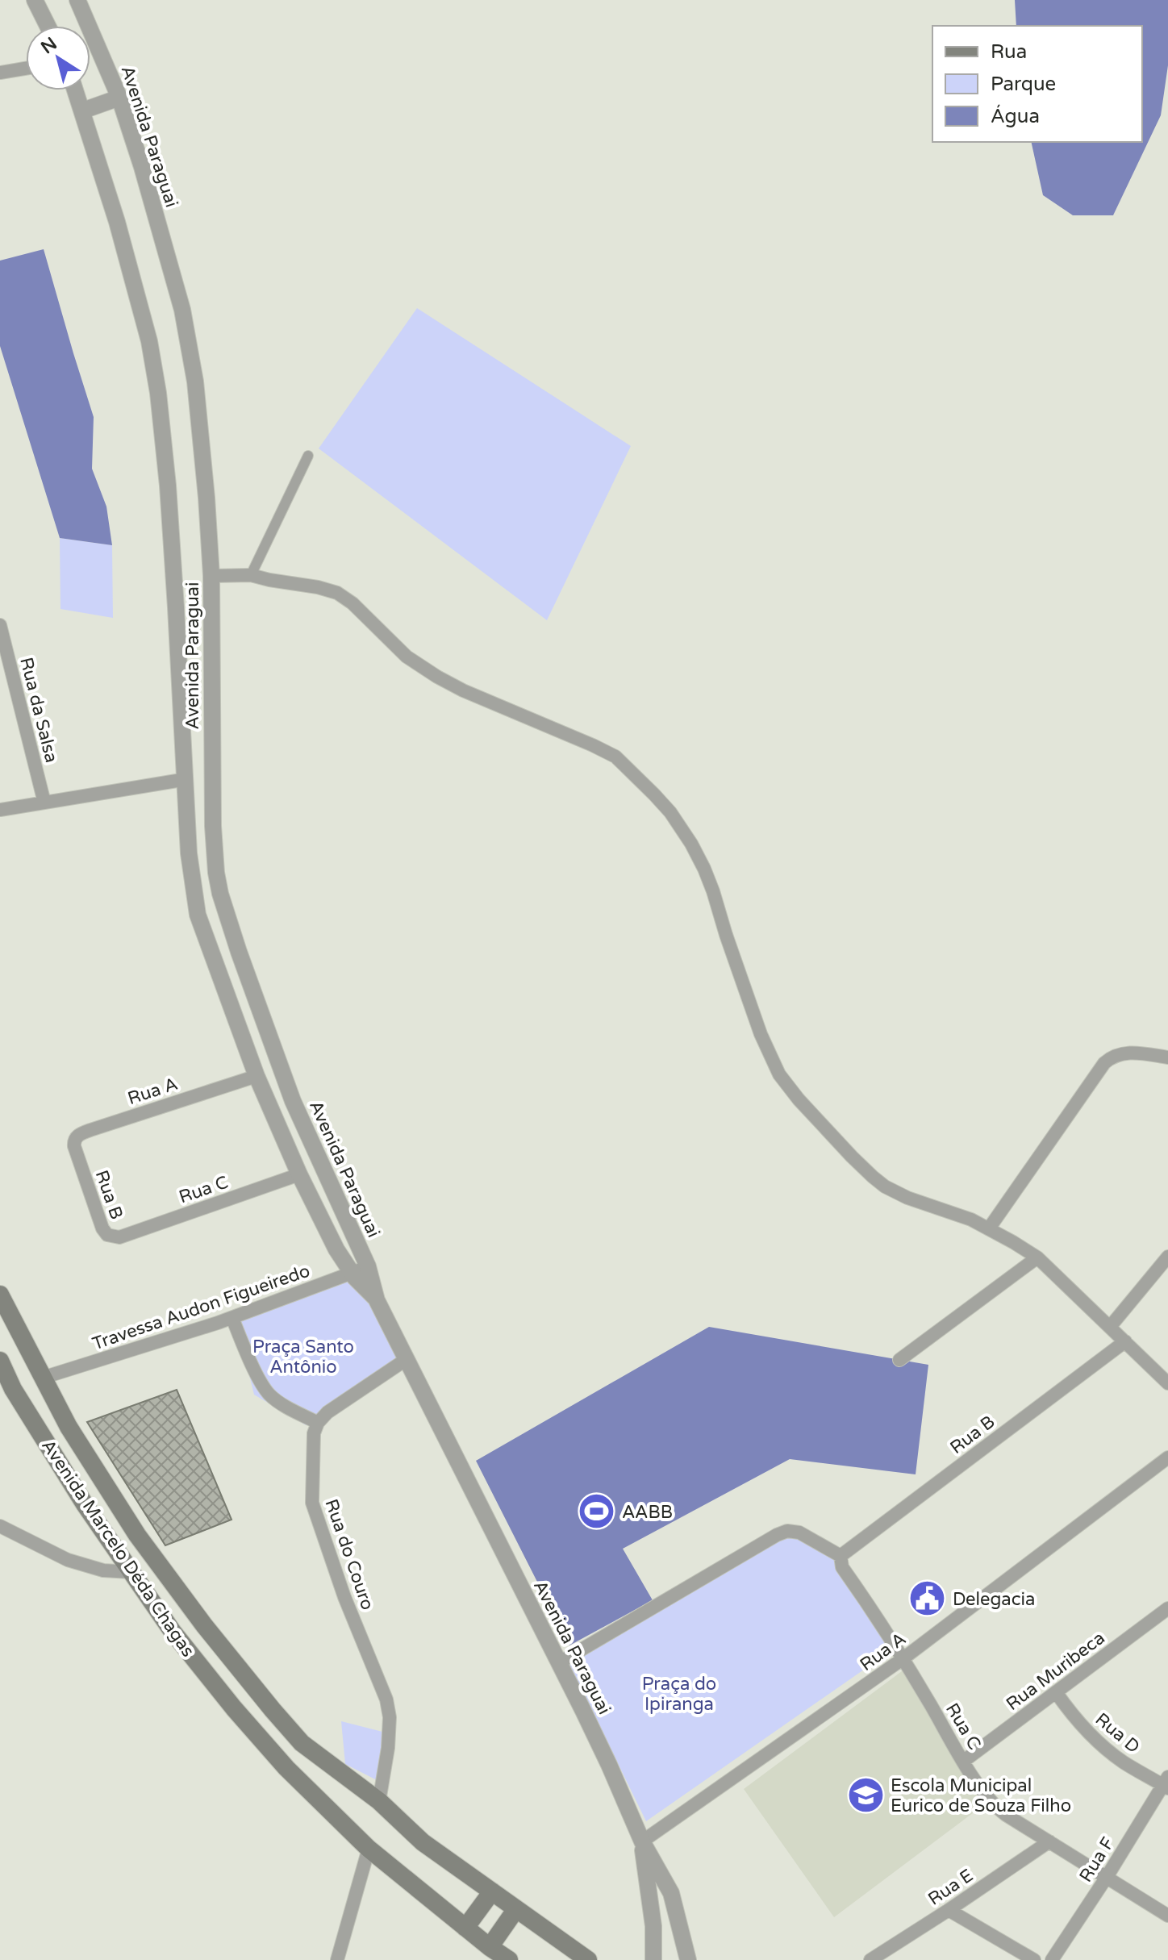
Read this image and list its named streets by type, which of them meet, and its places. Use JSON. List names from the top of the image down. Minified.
{"streets":{"main road":["Avenida Marcelo Déda Chagas"],"street":["Avenida Paraguai","Rua da Salsa","Rua A","Rua C","Rua B","Travessa Audon Figueiredo","Rua do Couro","Rua Muribeca","Rua D","Rua F","Rua E"]},"crossings":[["Avenida Paraguai","Rua A"],["Avenida Paraguai","Rua C"],["Avenida Paraguai","Travessa Audon Figueiredo"],["Rua A","Rua C"],["Rua A","Rua B"],["Rua C","Rua B"],["Rua C","Rua Muribeca"],["Rua C","Rua F"],["Rua C","Rua E"],["Travessa Audon Figueiredo","Avenida Marcelo Déda Chagas"],["Avenida Marcelo Déda Chagas","Rua do Couro"],["Rua Muribeca","Rua D"],["Rua D","Rua F"]],"parks":["Praça Santo Antônio","Praça do Ipiranga"],"places":{"sports":["AABB"],"public building":["Delegacia"],"school or university":["Escola Municipal Eurico de Souza Filho"]},"legend":["Rua","Parque","Água"],"north":"top left"}
